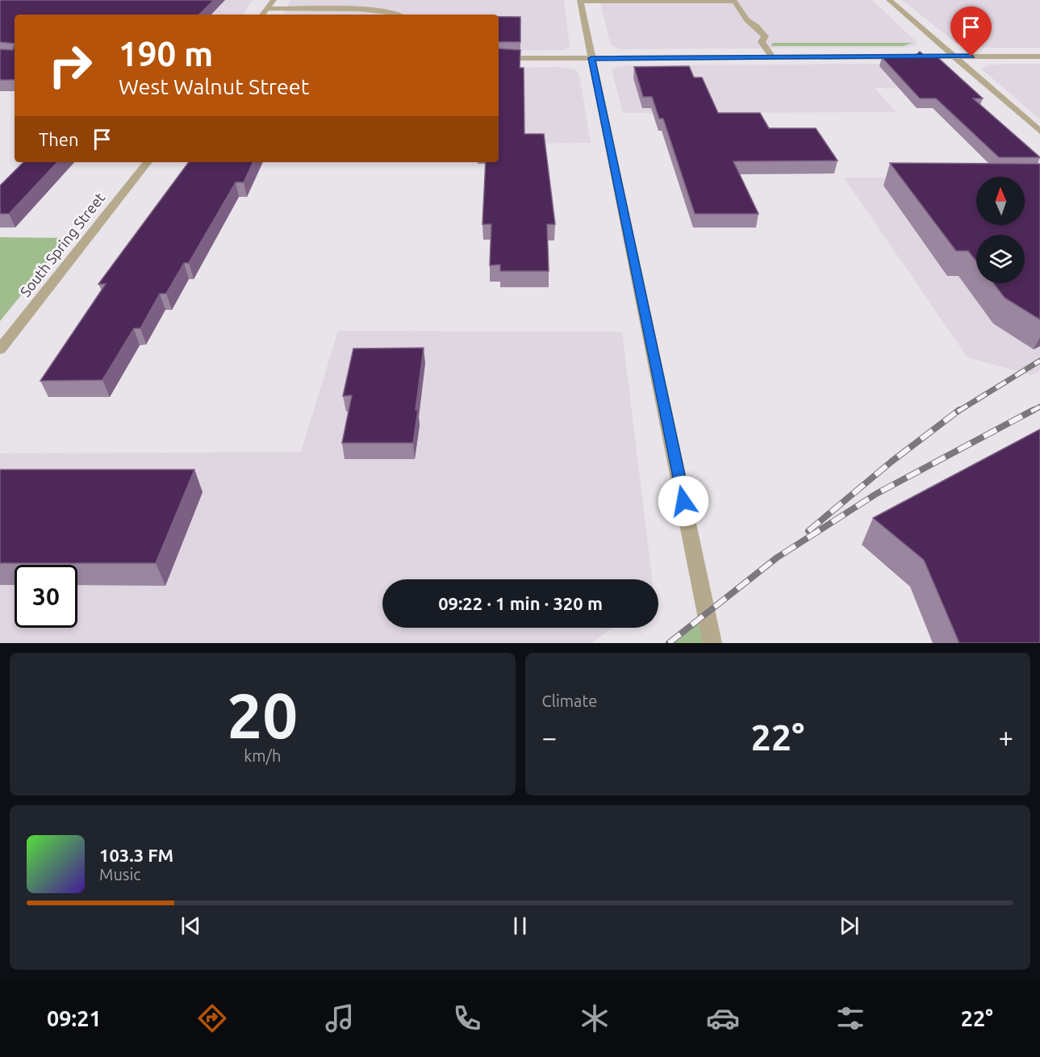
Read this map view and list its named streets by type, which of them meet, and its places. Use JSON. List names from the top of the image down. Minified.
{"streets":{"street":["South Spring Street"]},"north":"top","page":{"turn":["190 m","West Walnut Street"],"then":"Then","limit":"30","trip":"09:22 · 1 min · 320 m","tile":[["20","km/h"],"Climate"],"heat":["−","22°","+"],"song":["103.3 FM","Music"],"tabs":["09:21","22°"]}}
